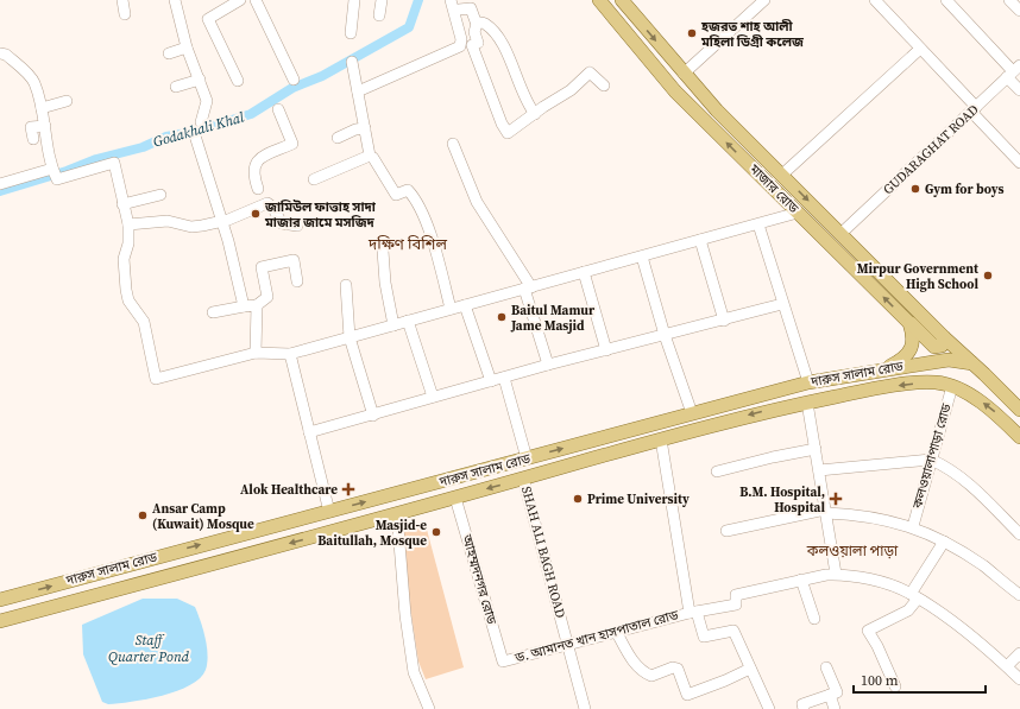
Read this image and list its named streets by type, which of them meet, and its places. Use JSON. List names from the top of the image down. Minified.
{"streets":{"main road":["মাজার রোড","দারুস সালাম রোড"],"street":["GUDARAGHAT ROAD","কলওয়ালাপাড়া রোড","SHAH ALI BAGH ROAD","আহম্মদনগর রোড","ড. আমানত খান হাসপাতাল রোড"]},"crossings":[["GUDARAGHAT ROAD","মাজার রোড"],["মাজার রোড","দারুস সালাম রোড"],["দারুস সালাম রোড","কলওয়ালাপাড়া রোড"],["দারুস সালাম রোড","SHAH ALI BAGH ROAD"],["দারুস সালাম রোড","আহম্মদনগর রোড"],["SHAH ALI BAGH ROAD","ড. আমানত খান হাসপাতাল রোড"],["আহম্মদনগর রোড","ড. আমানত খান হাসপাতাল রোড"]],"districts":["দক্ষিণ বিশিল","কলওয়ালা পাড়া"],"water":["Godakhali Khal","Staff Quarter Pond"],"places":{"other":["হজরত শাহ আলী মহিলা ডিগ্রী কলেজ","Gym for boys","জামিউল ফাত্তাহ সাদা মাজার জামে মসজিদ","Mirpur Government High School","Baitul Mamur Jame Masjid","Prime University","Ansar Camp (Kuwait) Mosque","Masjid-e Baitullah, Mosque"],"health":["Alok Healthcare","B.M. Hospital, Hospital"]},"scale_bar":"100 m"}
